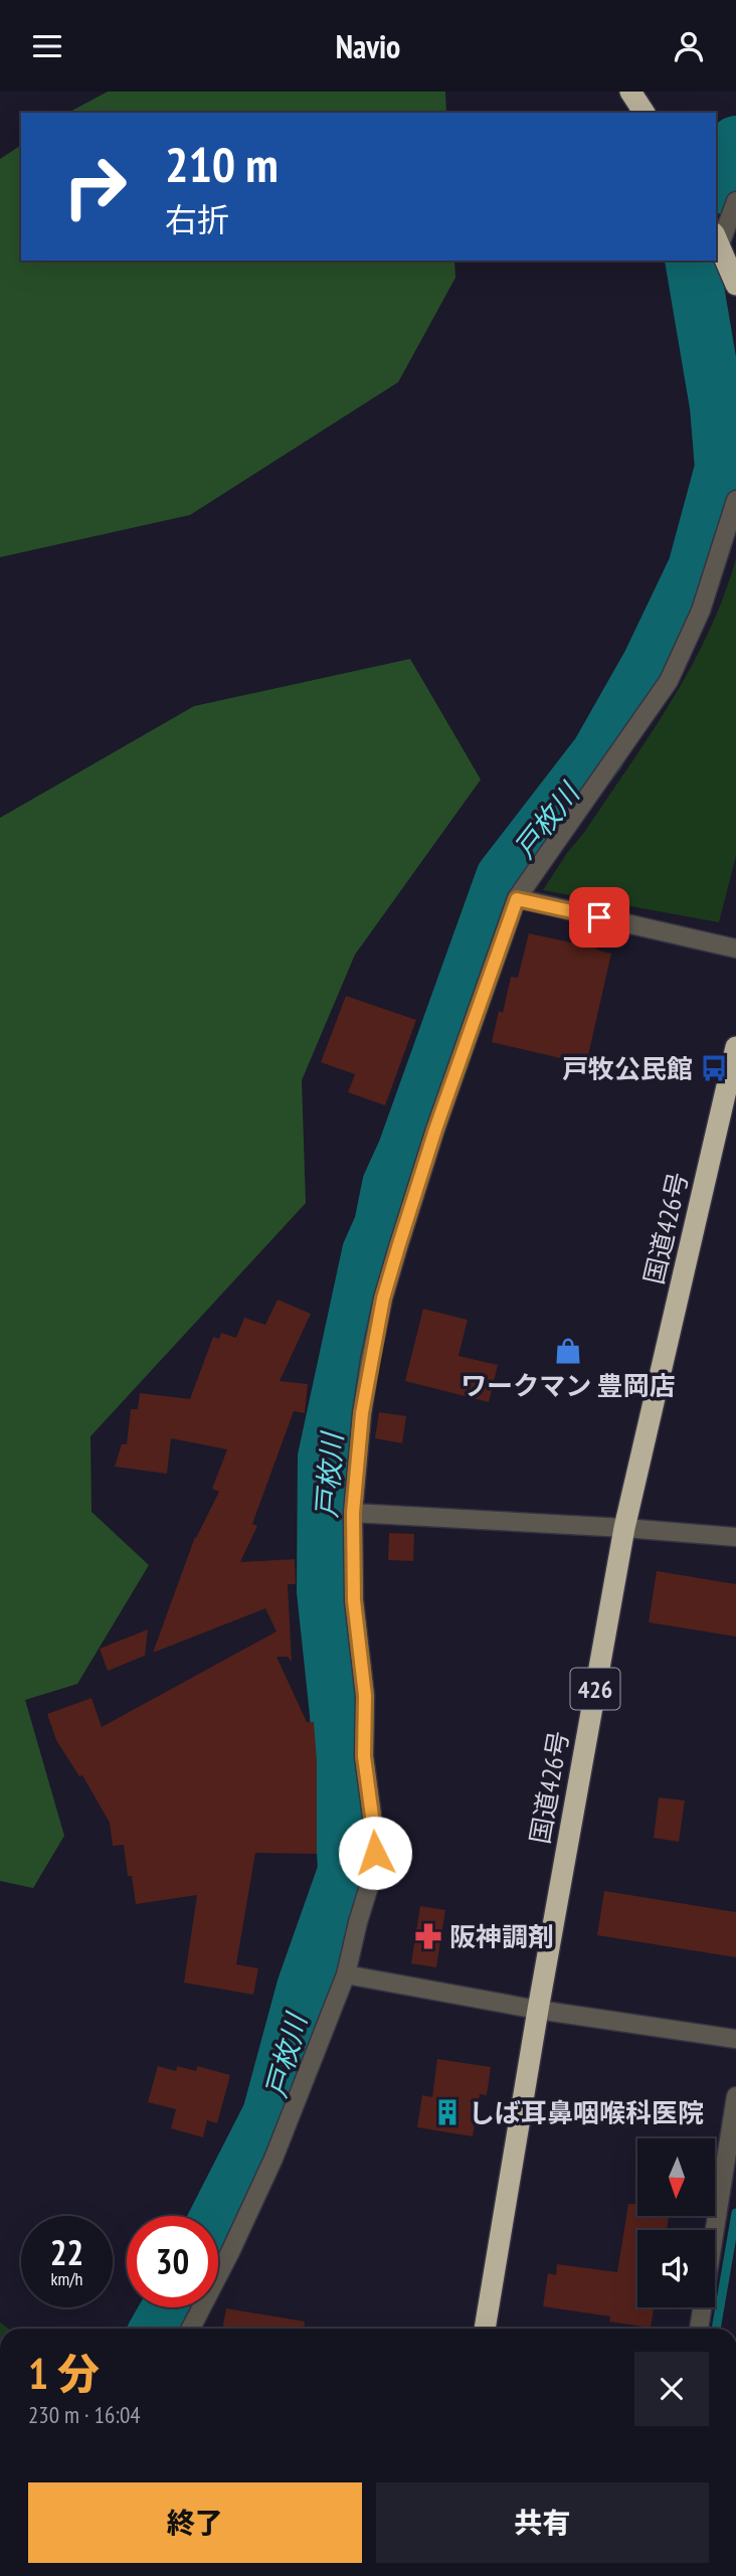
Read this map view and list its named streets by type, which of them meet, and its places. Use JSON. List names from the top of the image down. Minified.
{"streets":{"highway":["国道426号","426"]},"water":["戸枚川"],"places":{"bus stop":["戸牧公民館"],"shop":["ワークマン 豊岡店"],"pharmacy":["阪神調剤"],"building":["しば耳鼻咽喉科医院"]},"north":"bottom","page":{"header":"Navio","turn":["210 m","右折"],"speed":"22 km/h","limit":"30","heading":["1 分","230 m · 16:04"],"buttons":["終了","共有"]}}
